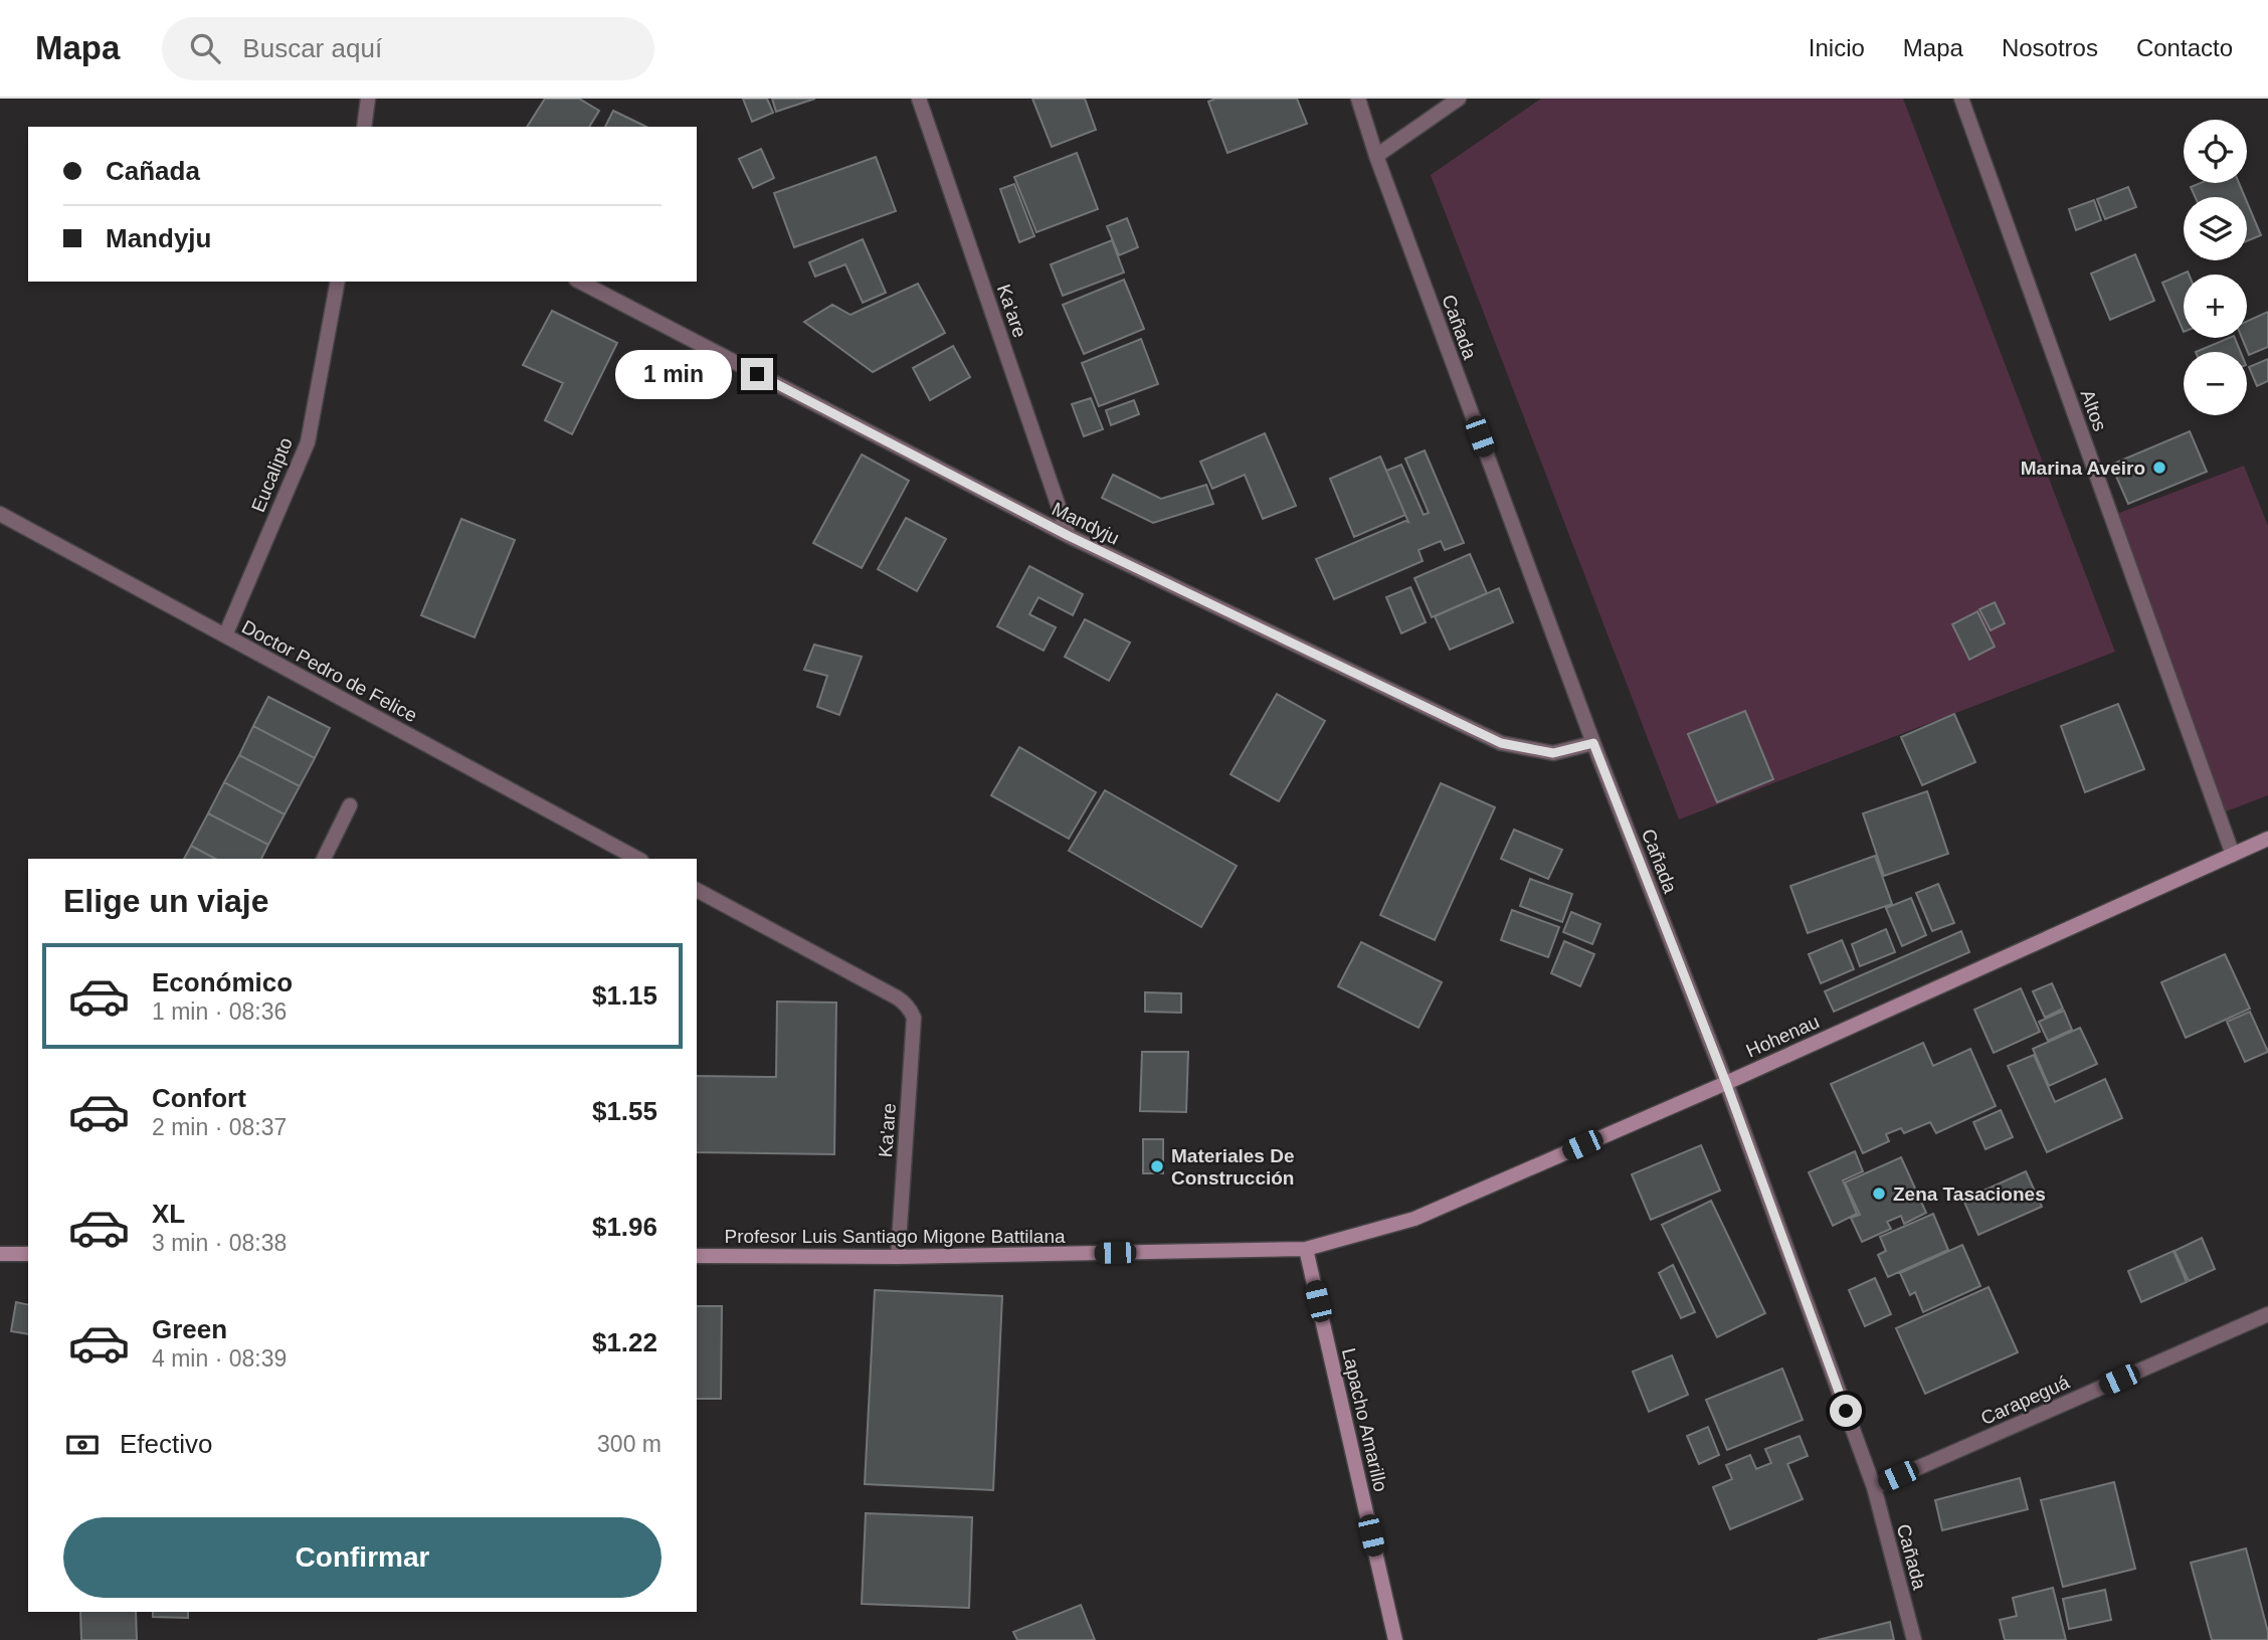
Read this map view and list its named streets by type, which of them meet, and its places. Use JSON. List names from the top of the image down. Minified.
{"streets":{"street":["Ka'are","Cañada","Altos","Eucalipto","Mandyju","Doctor Pedro de Felice","Hohenau","Profesor Luis Santiago Migone Battilana","Carapeguá","Lapacho Amarillo"]},"crossings":[["Ka'are","Mandyju"],["Ka'are","Profesor Luis Santiago Migone Battilana"],["Cañada","Mandyju"],["Cañada","Hohenau"],["Cañada","Carapeguá"],["Altos","Hohenau"],["Eucalipto","Doctor Pedro de Felice"],["Hohenau","Profesor Luis Santiago Migone Battilana"],["Hohenau","Lapacho Amarillo"],["Profesor Luis Santiago Migone Battilana","Lapacho Amarillo"]],"places":["Marina Aveiro","Materiales De Construcción","Zena Tasaciones"],"page":{"header":"Mapa","search":"Buscar aquí","nav":["Inicio","Mapa","Nosotros","Contacto"],"map_buttons":["+","−"],"banner":["Cañada","Mandyju"],"bubble":"1 min","heading":"Elige un viaje","list":[{"name":"Económico","note":"1 min · 08:36","value":"$1.15"},{"name":"Confort","note":"2 min · 08:37","value":"$1.55"},{"name":"XL","note":"3 min · 08:38","value":"$1.96"},{"name":"Green","note":"4 min · 08:39","value":"$1.22"}],"pay":["Efectivo","300 m"],"buttons":"Confirmar"}}
